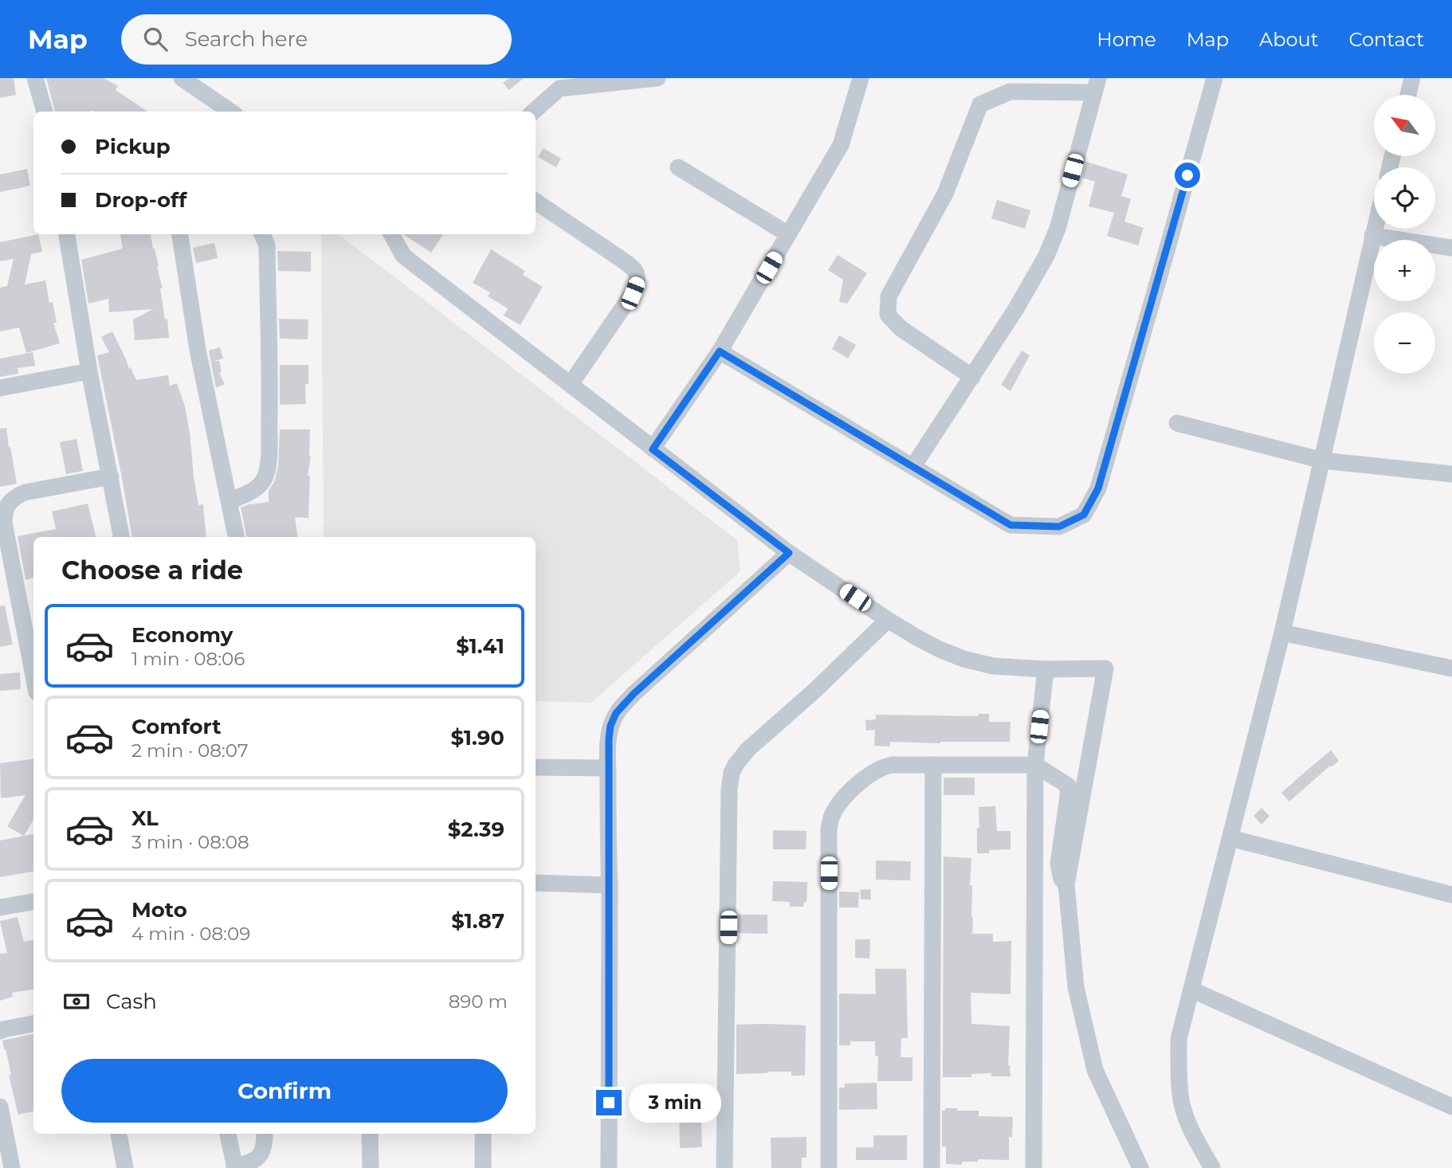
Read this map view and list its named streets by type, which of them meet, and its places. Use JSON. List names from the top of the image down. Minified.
{"north":"top left","page":{"header":"Map","search":"Search here","nav":["Home","Map","About","Contact"],"map_buttons":["+","−"],"banner":["Pickup","Drop-off"],"heading":"Choose a ride","list":[{"name":"Economy","note":"1 min · 08:06","value":"$1.41"},{"name":"Comfort","note":"2 min · 08:07","value":"$1.90"},{"name":"XL","note":"3 min · 08:08","value":"$2.39"},{"name":"Moto","note":"4 min · 08:09","value":"$1.87"}],"pay":["Cash","890 m"],"buttons":"Confirm","bubble":"3 min"}}
